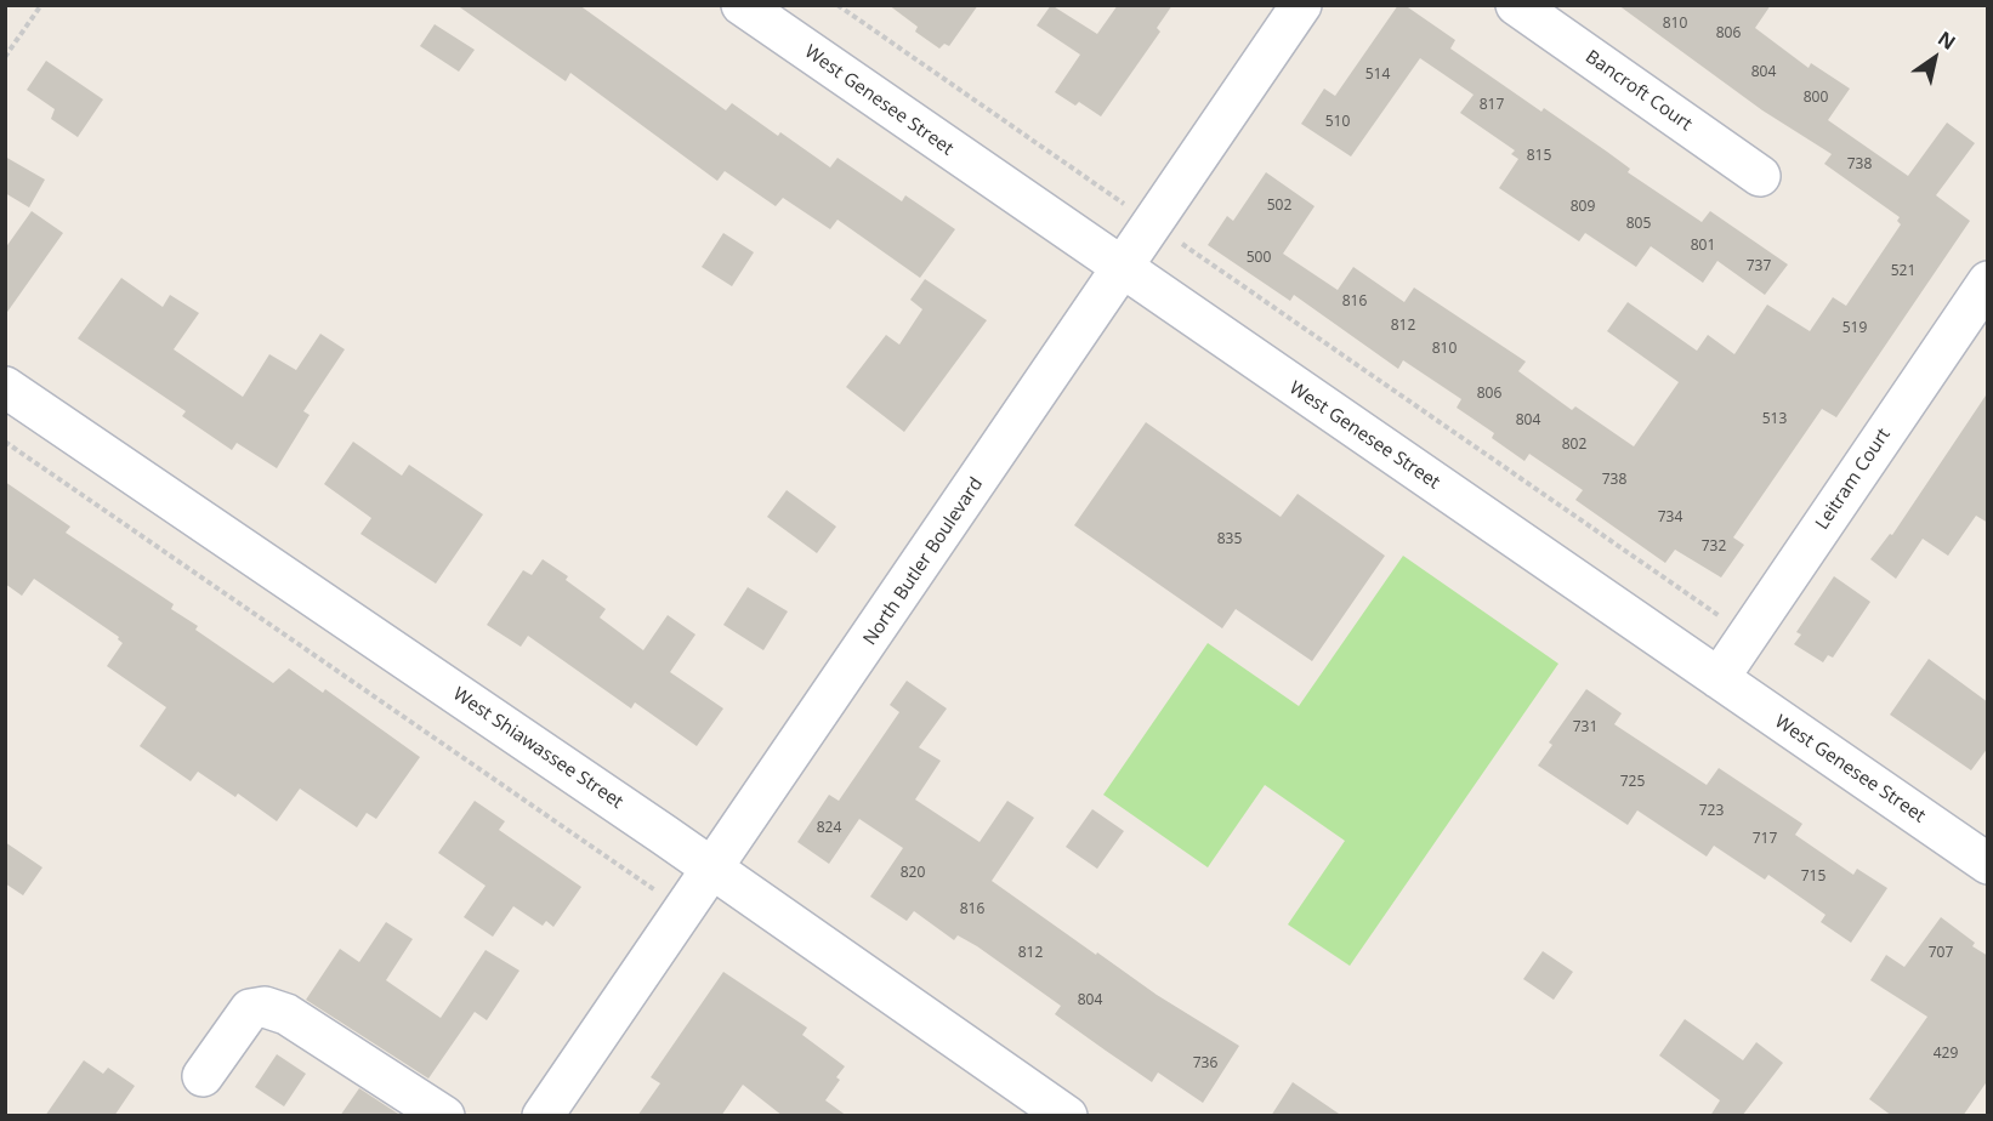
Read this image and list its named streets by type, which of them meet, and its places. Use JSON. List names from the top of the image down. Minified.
{"streets":{"street":["Bancroft Court","West Genesee Street","Leitram Court","North Butler Boulevard","West Shiawassee Street"]},"crossings":[["West Genesee Street","Leitram Court"],["West Genesee Street","North Butler Boulevard"],["North Butler Boulevard","West Shiawassee Street"]],"house_numbers":["810","806","804","514","800","817","510","815","738","502","809","805","801","500","737","521","816","812","519","810","806","513","804","802","738","734","835","732","731","725","723","824","717","820","715","816","812","707","804","429","736"],"north":"top right"}
